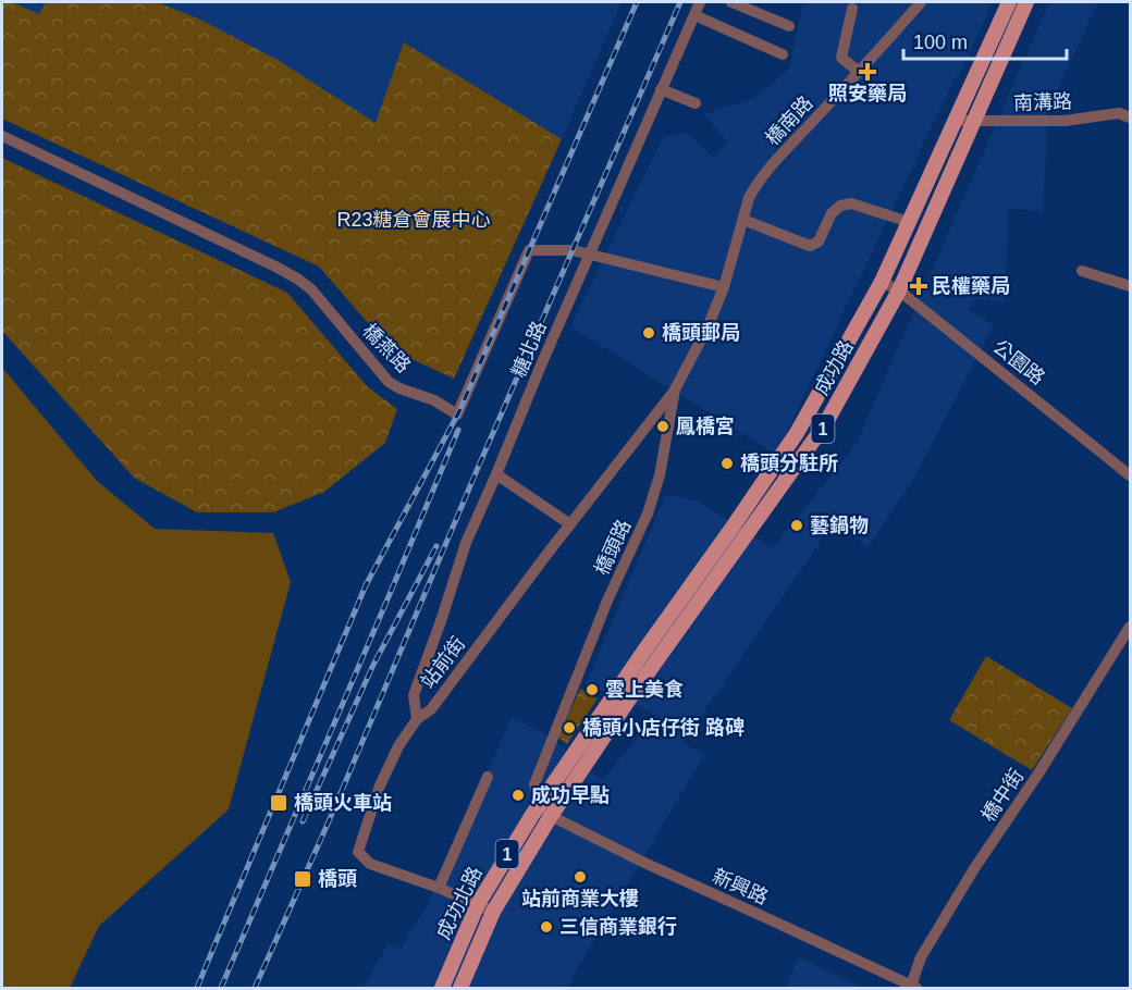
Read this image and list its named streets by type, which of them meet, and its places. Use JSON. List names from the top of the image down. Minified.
{"streets":{"main road":["成功路","1","成功北路"],"street":["南溝路","橋南路","橋燕路","糖北路","公園路","橋頭路","站前街","橋中街","新興路"]},"crossings":[["南溝路","成功路"],["橋南路","橋燕路"],["橋南路","橋頭路"],["橋燕路","糖北路"],["橋燕路","橋頭路"],["糖北路","站前街"],["公園路","成功路"],["成功路","橋頭路"],["成功路","新興路"],["成功路","成功北路"],["橋頭路","站前街"],["橋頭路","成功北路"],["站前街","成功北路"],["橋中街","新興路"],["新興路","成功北路"]],"parks":["R23糖倉會展中心"],"places":{"health":["照安藥局","民權藥局"],"other":["橋頭郵局","鳳橋宮","橋頭分駐所","藝鍋物","雲上美食","橋頭小店仔街 路碑","成功早點","站前商業大樓","三信商業銀行"],"transit":["橋頭火車站","橋頭"]},"scale_bar":"100 m"}
